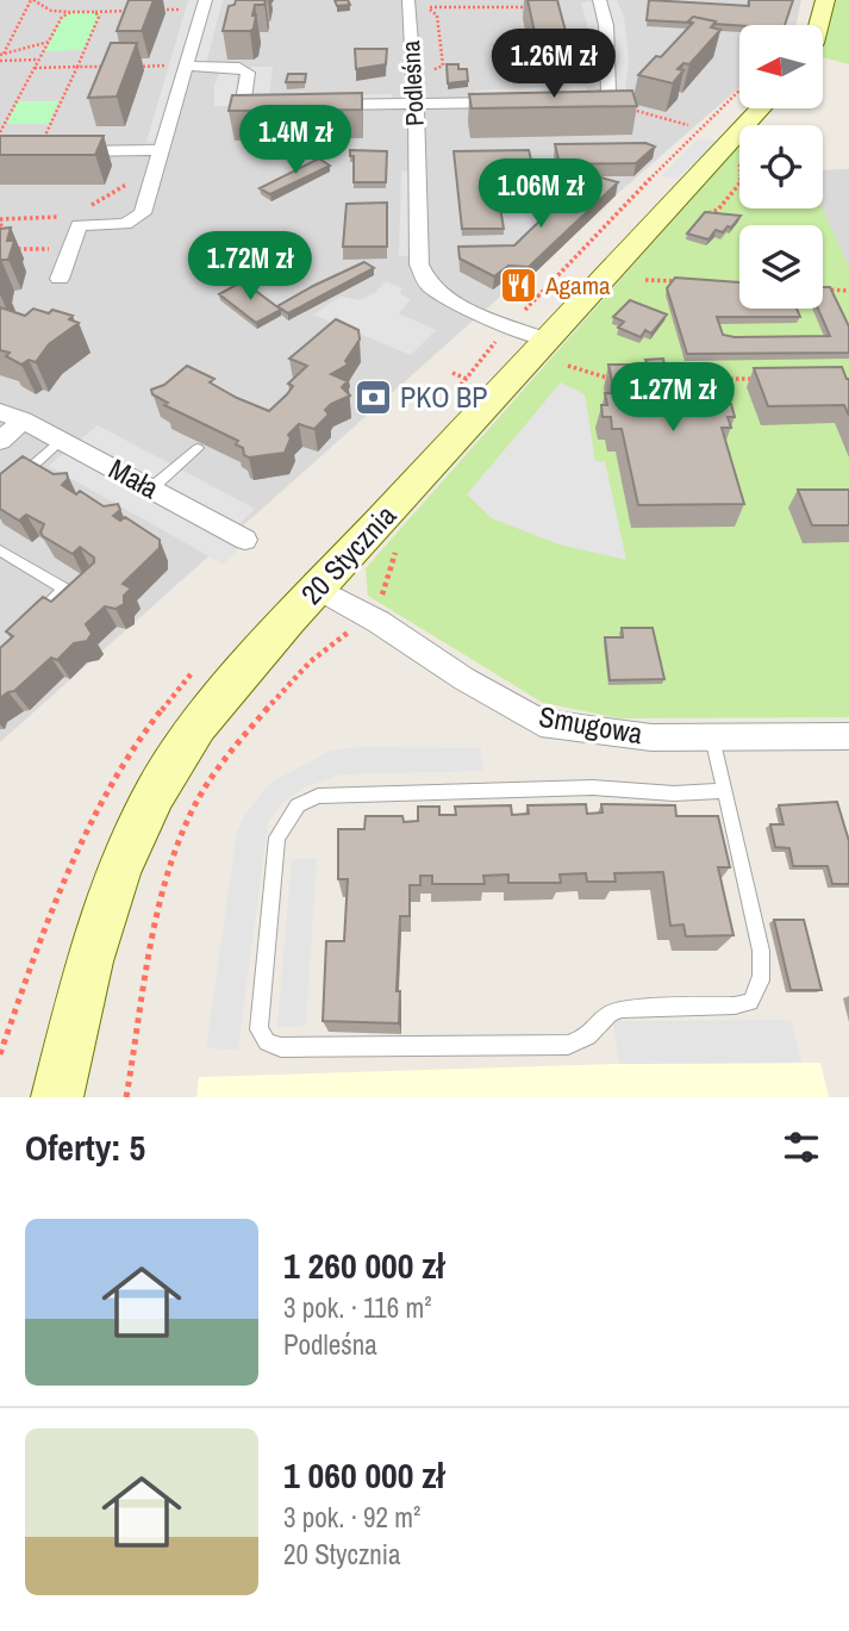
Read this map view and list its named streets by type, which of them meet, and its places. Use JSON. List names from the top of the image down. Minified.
{"streets":{"street":["Podleśna","Mała","20 Stycznia","Smugowa"]},"crossings":[["Podleśna","20 Stycznia"],["20 Stycznia","Smugowa"]],"places":{"restaurant":["Agama"],"bank":["PKO BP"]},"north":"left","page":{"price":["1.26M zł","1.4M zł","1.06M zł","1.72M zł","1.27M zł"],"heading":"Oferty: 5","list":[{"name":"1 260 000 zł","note":"3 pok. · 116 m² · Podleśna"},{"name":"1 060 000 zł","note":"3 pok. · 92 m² · 20 Stycznia"}]}}
